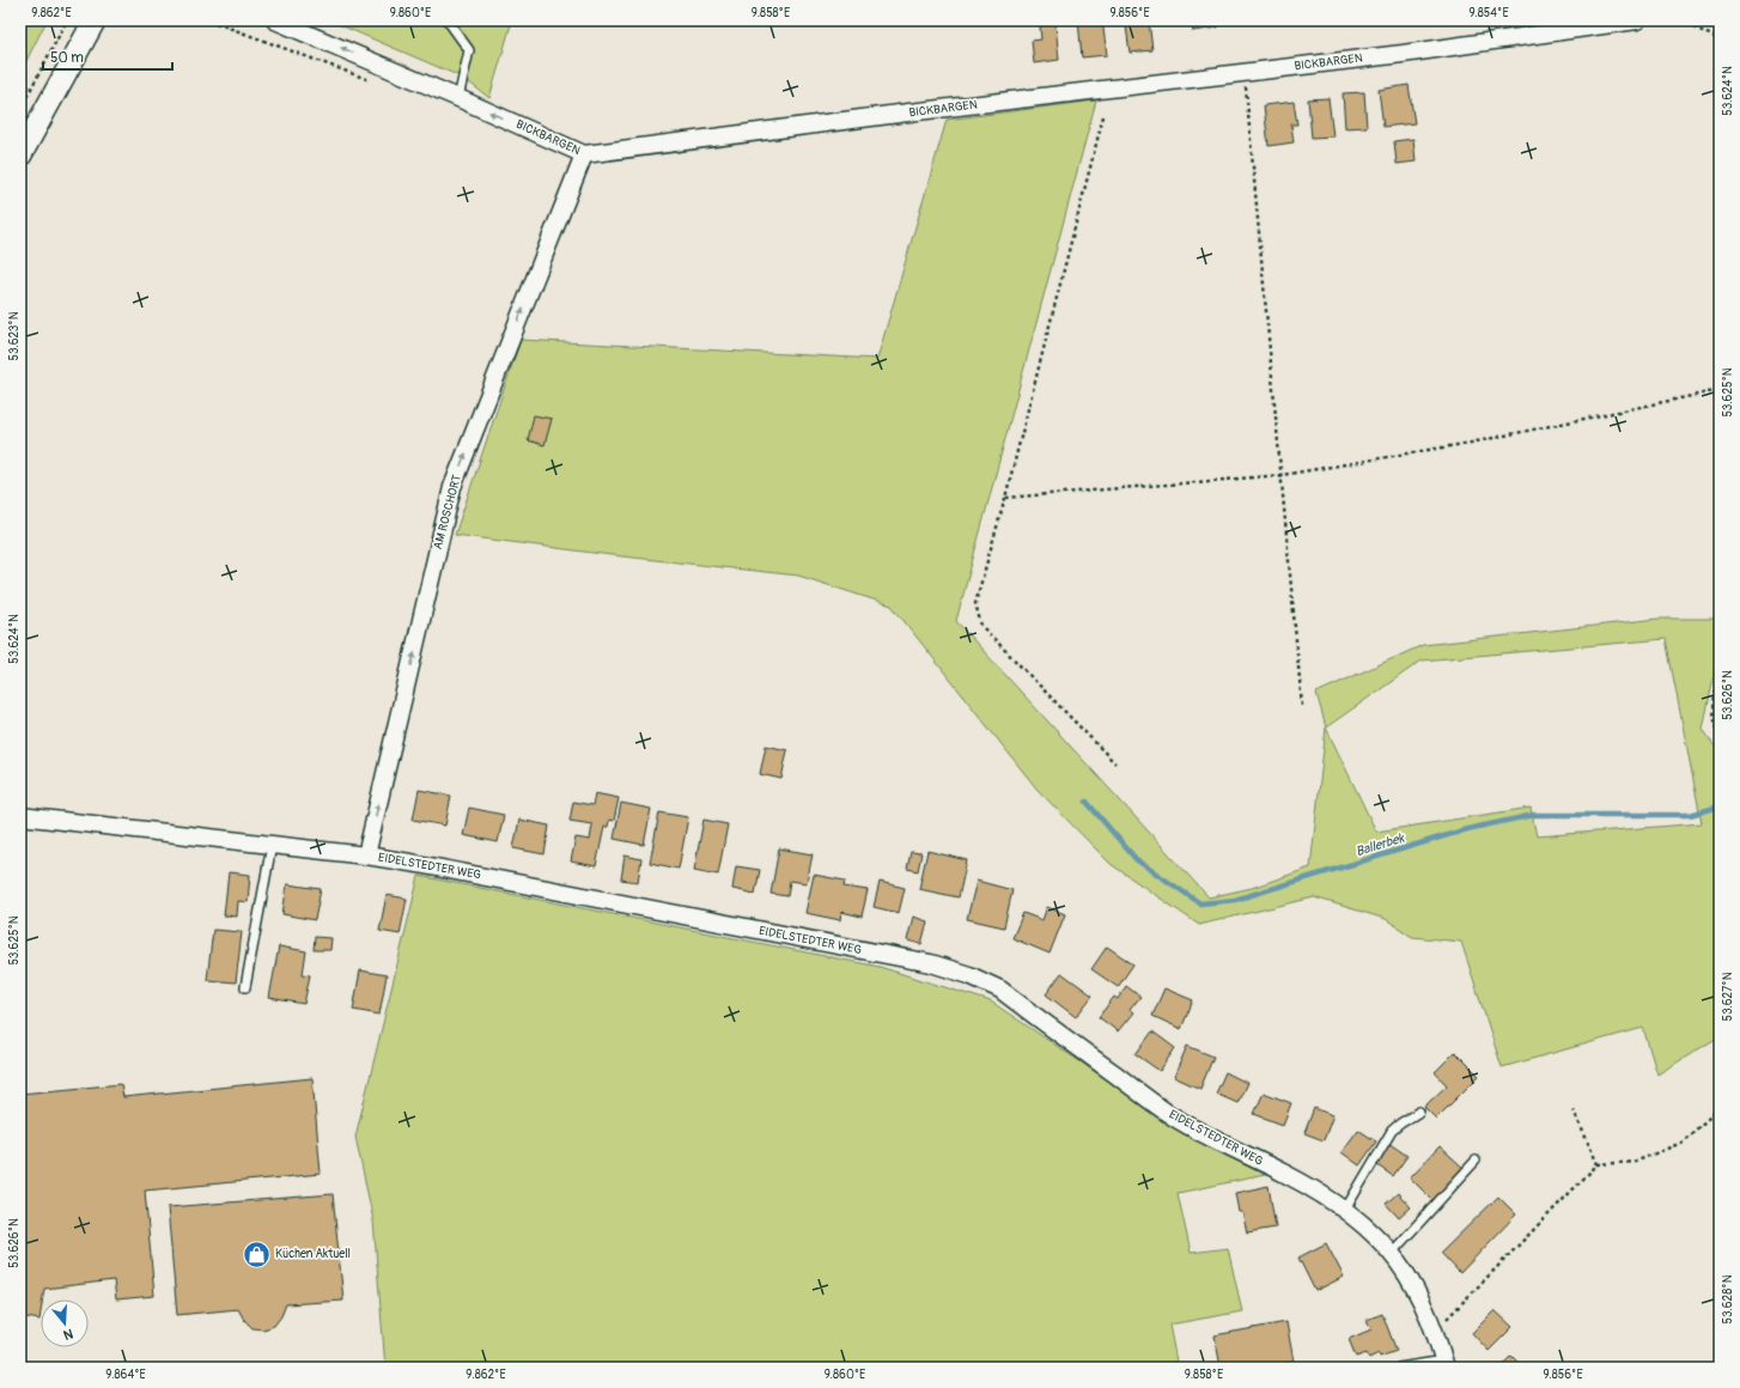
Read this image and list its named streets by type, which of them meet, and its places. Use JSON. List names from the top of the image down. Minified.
{"streets":{"street":["BICKBARGEN","AM ROSCHORT","EIDELSTEDTER WEG"]},"crossings":[["BICKBARGEN","AM ROSCHORT"],["AM ROSCHORT","EIDELSTEDTER WEG"]],"one_way":["AM ROSCHORT"],"water":["Ballerbek"],"places":{"shop":["Küchen Aktuell"]},"scale_bar":"50 m","north":"bottom","coordinates":["9.862°E","9.860°E","9.858°E","9.856°E","9.854°E","53.624°N","53.623°N","53.625°N","53.626°N","53.627°N","53.628°N","9.864°E"]}
